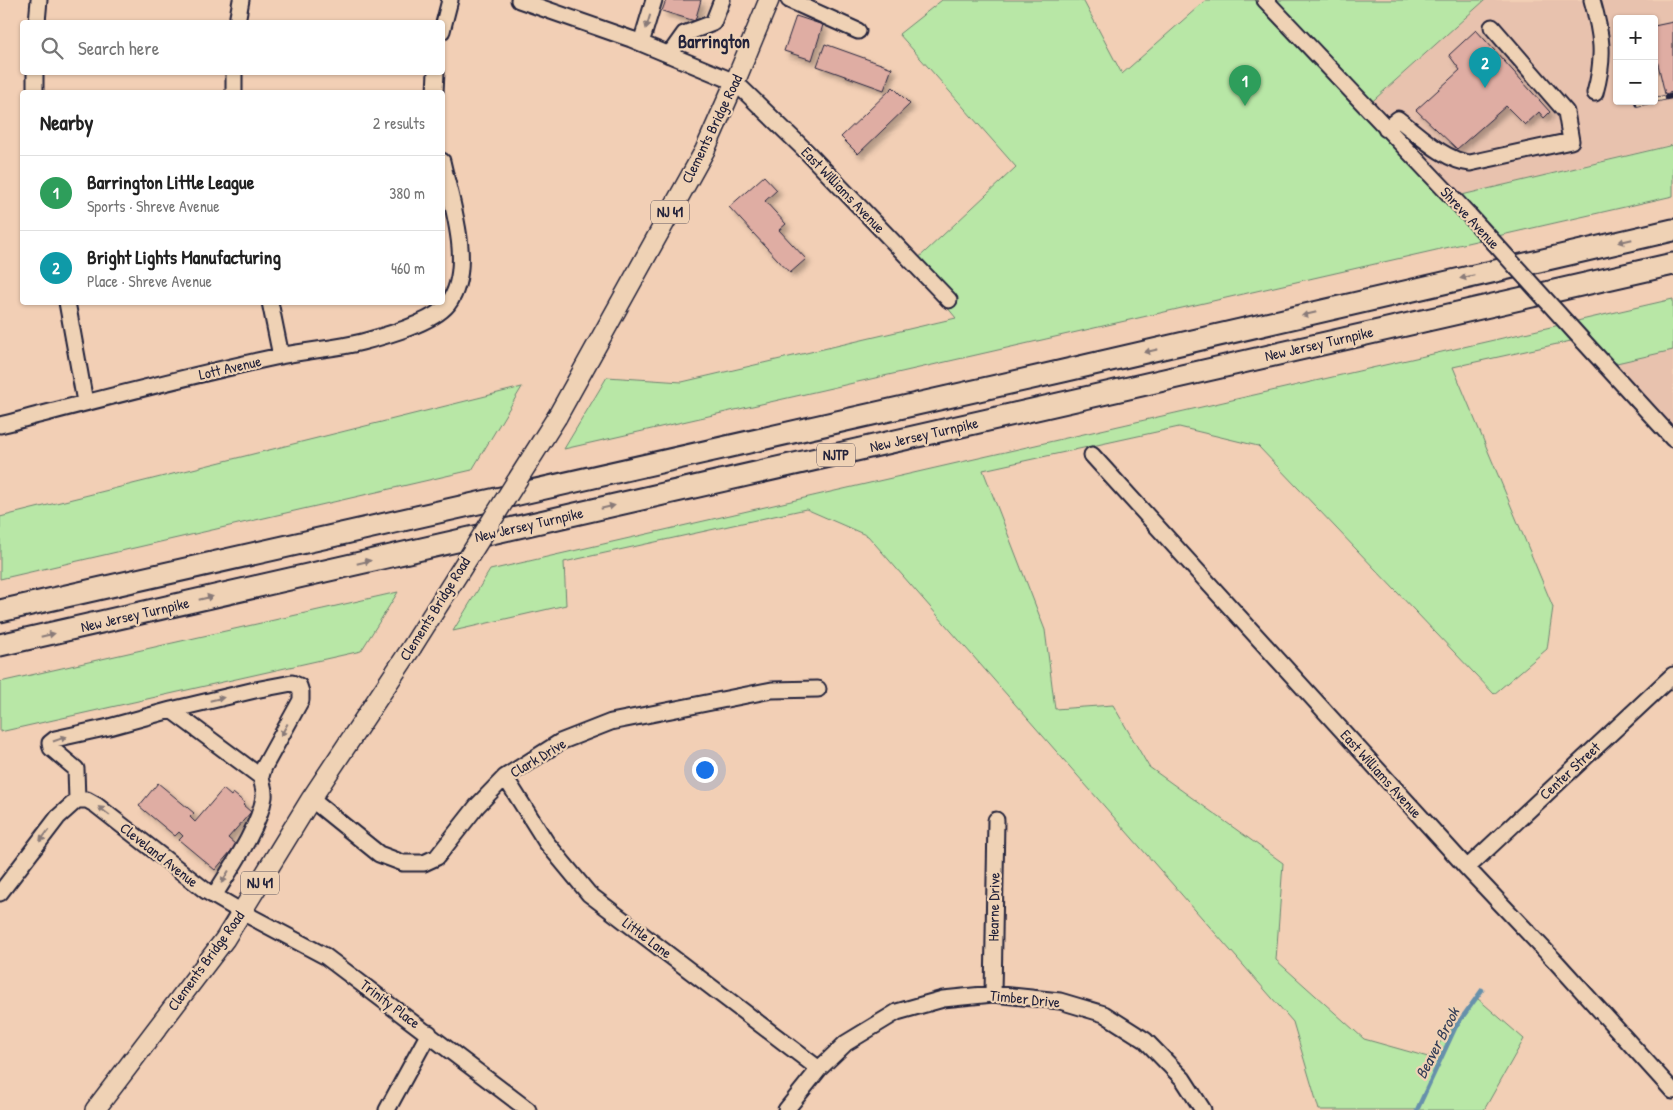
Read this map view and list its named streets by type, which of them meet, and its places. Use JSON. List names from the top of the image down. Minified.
{"streets":{"highway":["New Jersey Turnpike","NJTP"],"main road":["Clements Bridge Road","NJ 41"],"street":["East Williams Avenue","Shreve Avenue","Lott Avenue","Clark Drive","Center Street","Cleveland Avenue","Hearne Drive","Little Lane","Timber Drive","Trinity Place"]},"crossings":[["Clements Bridge Road","East Williams Avenue"],["Clements Bridge Road","Clark Drive"],["Clements Bridge Road","Cleveland Avenue"],["Clements Bridge Road","Trinity Place"],["East Williams Avenue","Center Street"],["Clark Drive","Little Lane"],["Cleveland Avenue","Trinity Place"],["Hearne Drive","Timber Drive"],["Little Lane","Timber Drive"]],"districts":["Barrington"],"water":["Beaver Brook"],"page":{"map_buttons":["+","−"],"search":"Search here","pins":["2","1"],"heading":["Nearby","2 results"],"list":[{"mark":"1","name":"Barrington Little League","note":"Sports · Shreve Avenue","value":"380 m"},{"mark":"2","name":"Bright Lights Manufacturing","note":"Place · Shreve Avenue","value":"460 m"}]}}
